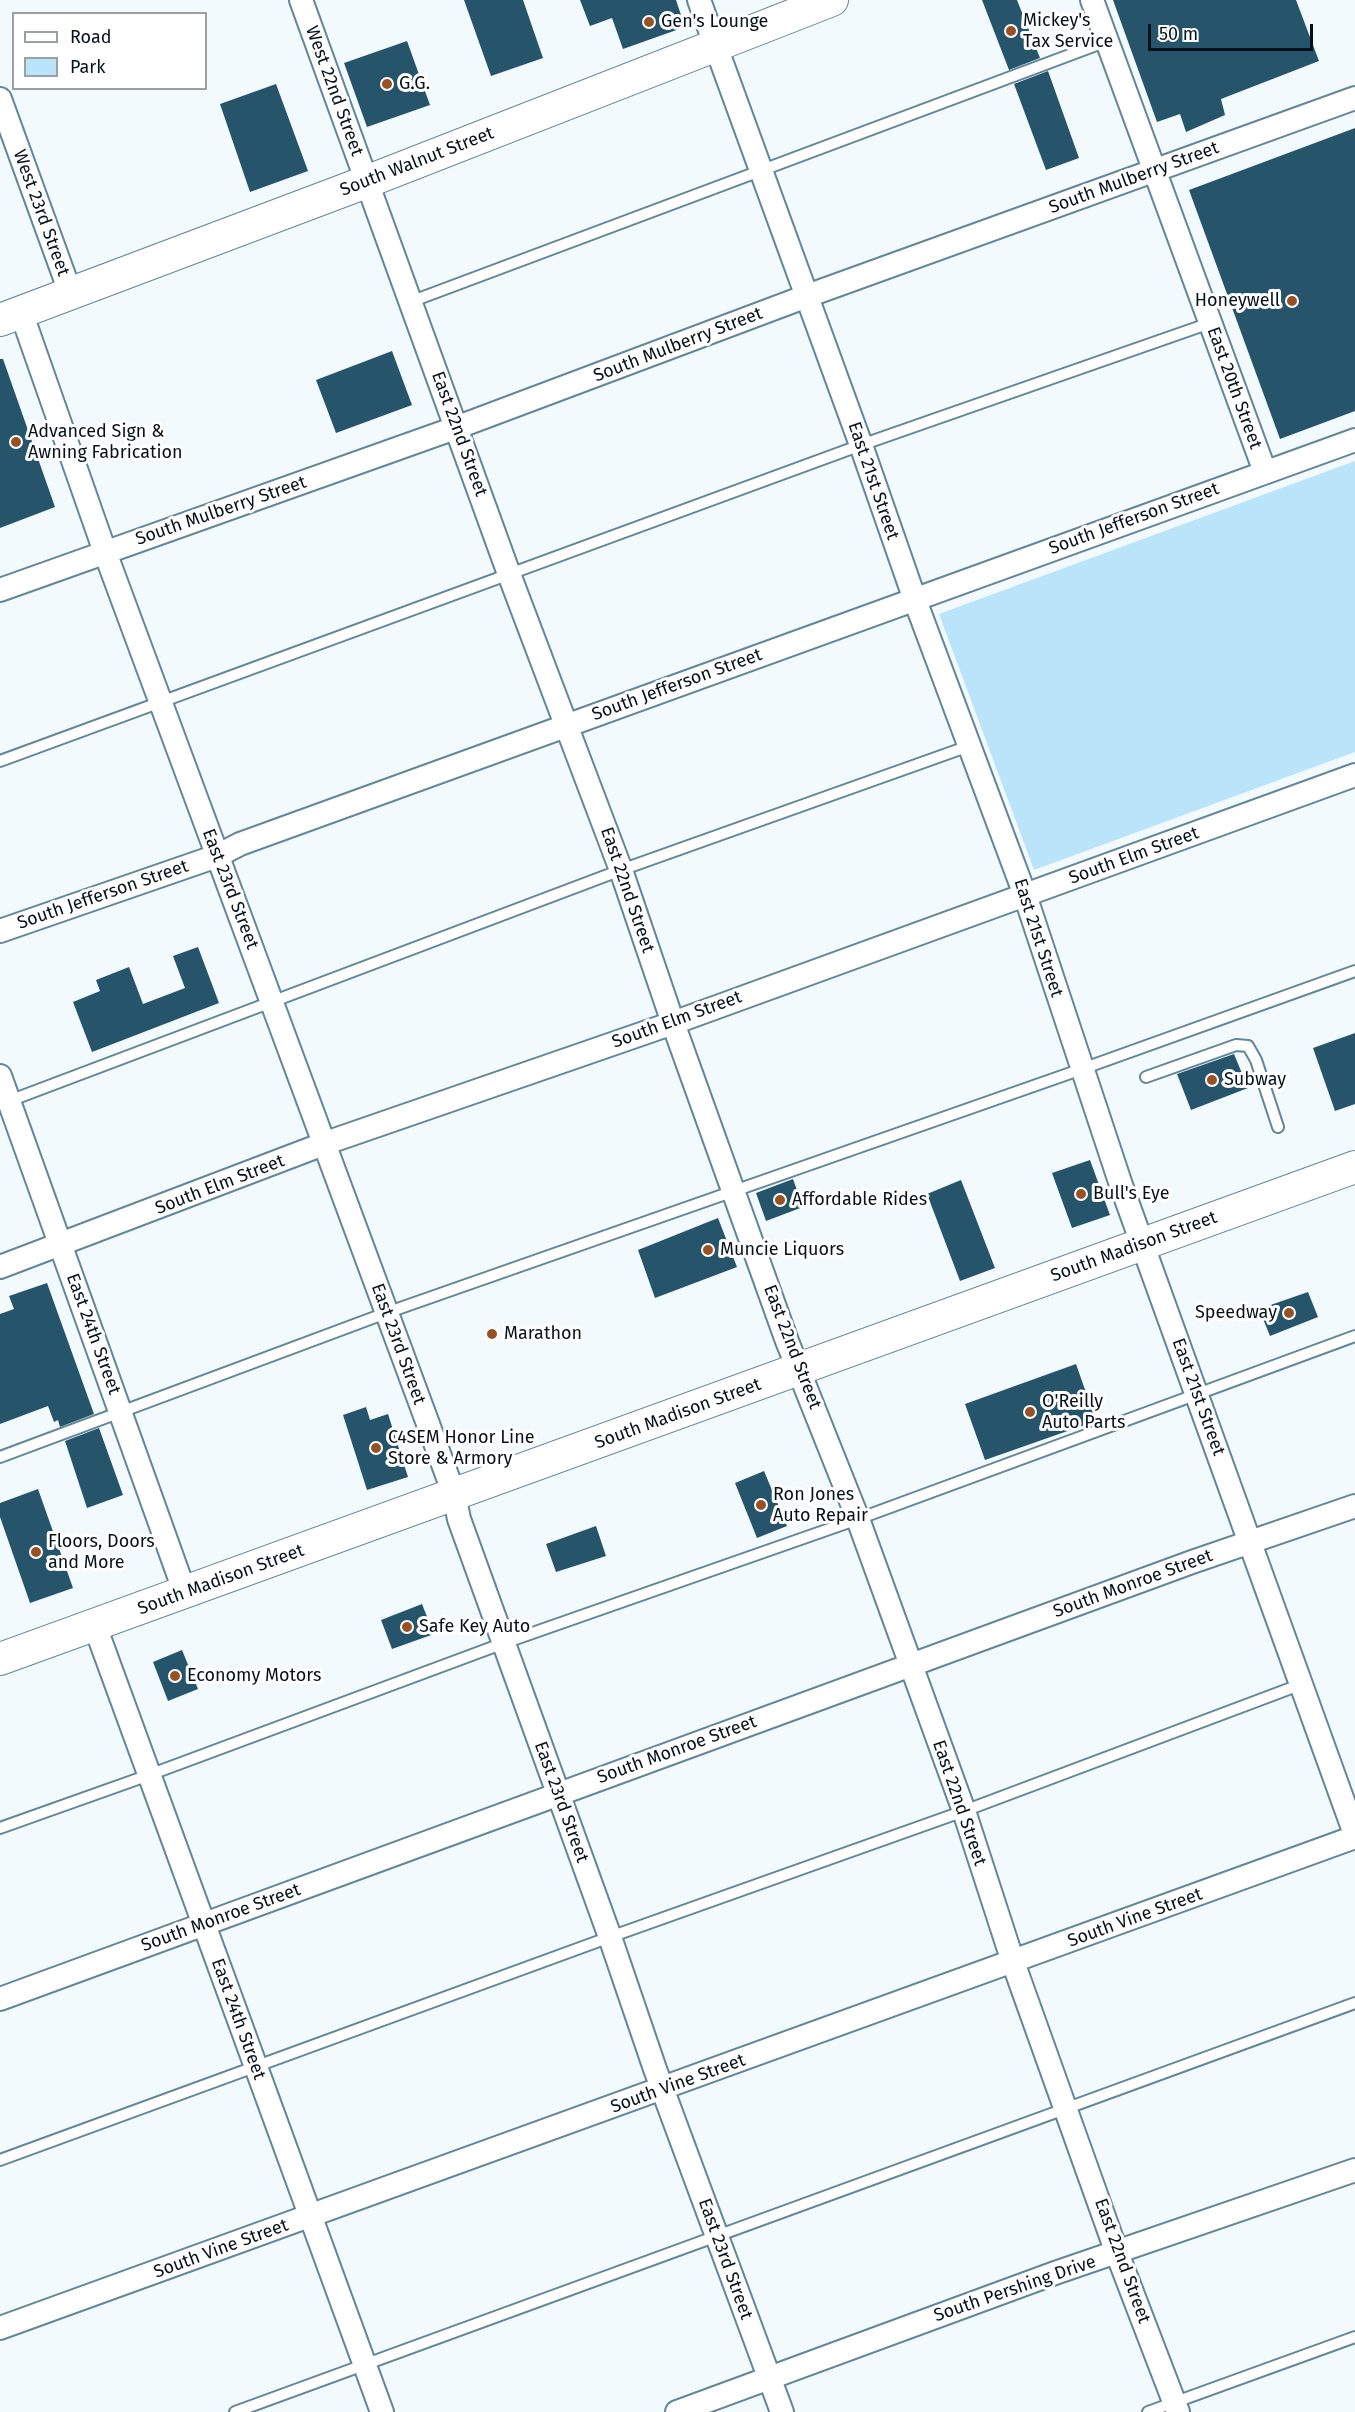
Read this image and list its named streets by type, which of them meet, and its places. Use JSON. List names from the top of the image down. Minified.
{"streets":{"main road":["South Walnut Street","South Madison Street"],"street":["West 22nd Street","South Mulberry Street","West 23rd Street","East 20th Street","East 22nd Street","East 21st Street","South Jefferson Street","South Elm Street","East 23rd Street","East 24th Street","South Monroe Street","South Vine Street","South Pershing Drive"]},"crossings":[["West 22nd Street","South Walnut Street"],["West 22nd Street","East 22nd Street"],["South Walnut Street","West 23rd Street"],["South Walnut Street","East 22nd Street"],["South Walnut Street","East 21st Street"],["South Walnut Street","East 23rd Street"],["South Mulberry Street","East 20th Street"],["South Mulberry Street","East 22nd Street"],["South Mulberry Street","East 21st Street"],["South Mulberry Street","East 23rd Street"],["East 20th Street","South Jefferson Street"],["East 22nd Street","South Jefferson Street"],["East 22nd Street","South Elm Street"],["East 22nd Street","South Madison Street"],["East 22nd Street","South Monroe Street"],["East 22nd Street","South Vine Street"],["East 22nd Street","South Pershing Drive"],["East 21st Street","South Jefferson Street"],["East 21st Street","South Elm Street"],["East 21st Street","South Madison Street"],["East 21st Street","South Monroe Street"],["East 21st Street","South Vine Street"],["South Jefferson Street","East 23rd Street"],["South Elm Street","East 23rd Street"],["South Elm Street","East 24th Street"],["East 23rd Street","South Madison Street"],["East 23rd Street","South Monroe Street"],["East 23rd Street","South Vine Street"],["East 23rd Street","South Pershing Drive"],["South Madison Street","East 24th Street"],["East 24th Street","South Monroe Street"],["East 24th Street","South Vine Street"]],"places":["Gen's Lounge","Mickey's Tax Service","G.G.","Honeywell","Advanced Sign & Awning Fabrication","Subway","Bull's Eye","Affordable Rides","Muncie Liquors","Speedway","Marathon","O'Reilly Auto Parts","C4SEM Honor Line Store & Armory","Ron Jones Auto Repair","Floors, Doors and More","Safe Key Auto","Economy Motors"],"legend":["Road","Park"],"scale_bar":"50 m"}
